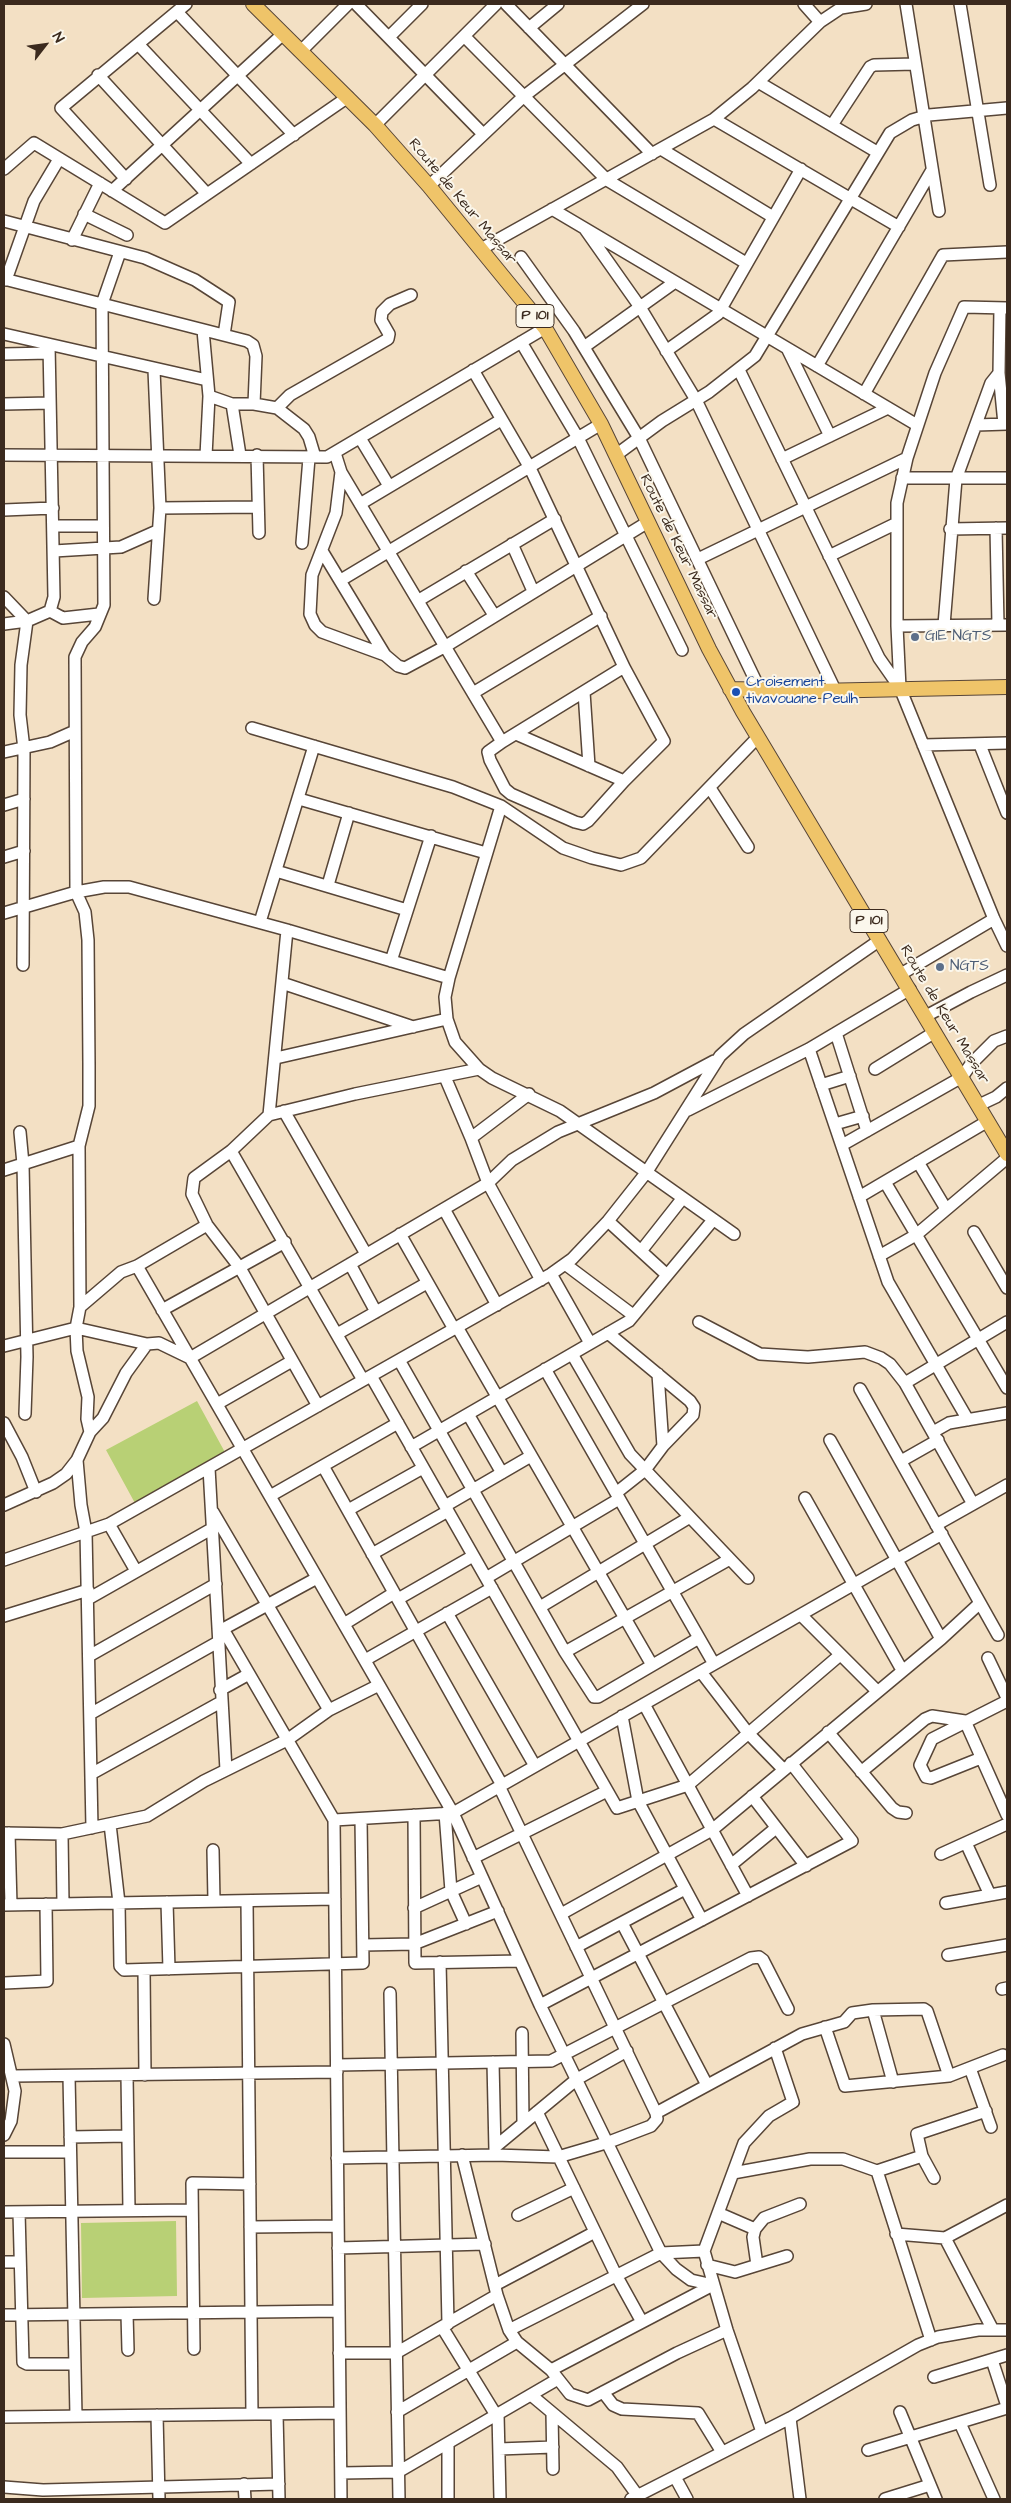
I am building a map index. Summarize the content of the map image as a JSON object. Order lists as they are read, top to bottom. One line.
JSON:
{"streets":{"main road":["Route de Keur Massar","P 101"]},"places":["GIE NGTS","Croisement tivavouane Peulh","NGTS"],"north":"top right"}
